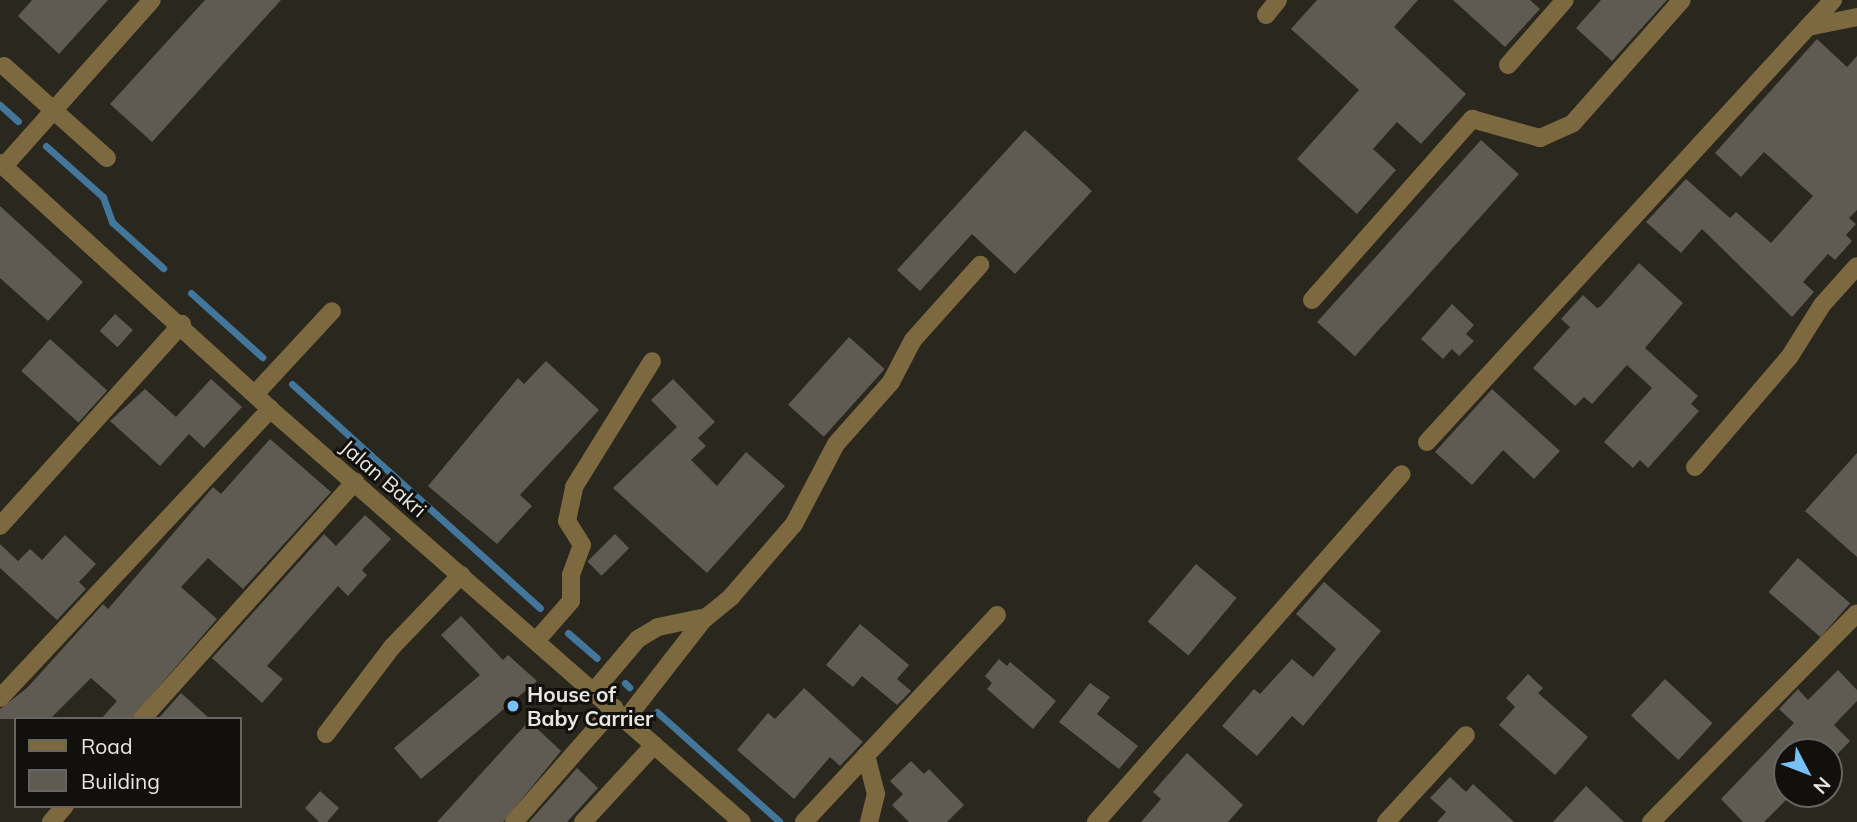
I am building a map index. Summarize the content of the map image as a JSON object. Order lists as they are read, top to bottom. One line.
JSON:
{"streets":{"street":["Jalan Bakri"]},"places":["House of Baby Carrier"],"legend":["Road","Building"],"north":"bottom right"}
